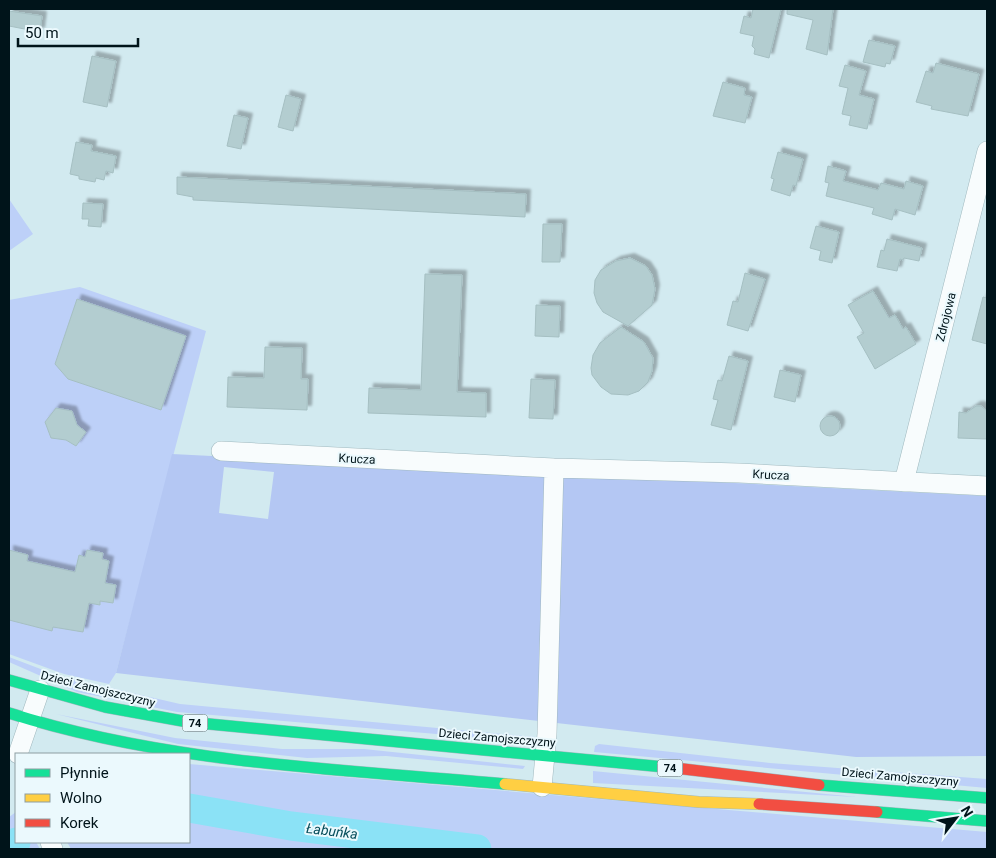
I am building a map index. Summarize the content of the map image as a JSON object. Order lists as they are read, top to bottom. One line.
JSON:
{"streets":{"main road":["Dzieci Zamojszczyzny","74"],"street":["Zdrojowa","Krucza"]},"crossings":[["Zdrojowa","Krucza"]],"water":["Łabuńka"],"legend":["Płynnie","Wolno","Korek"],"scale_bar":"50 m","north":"top right"}
